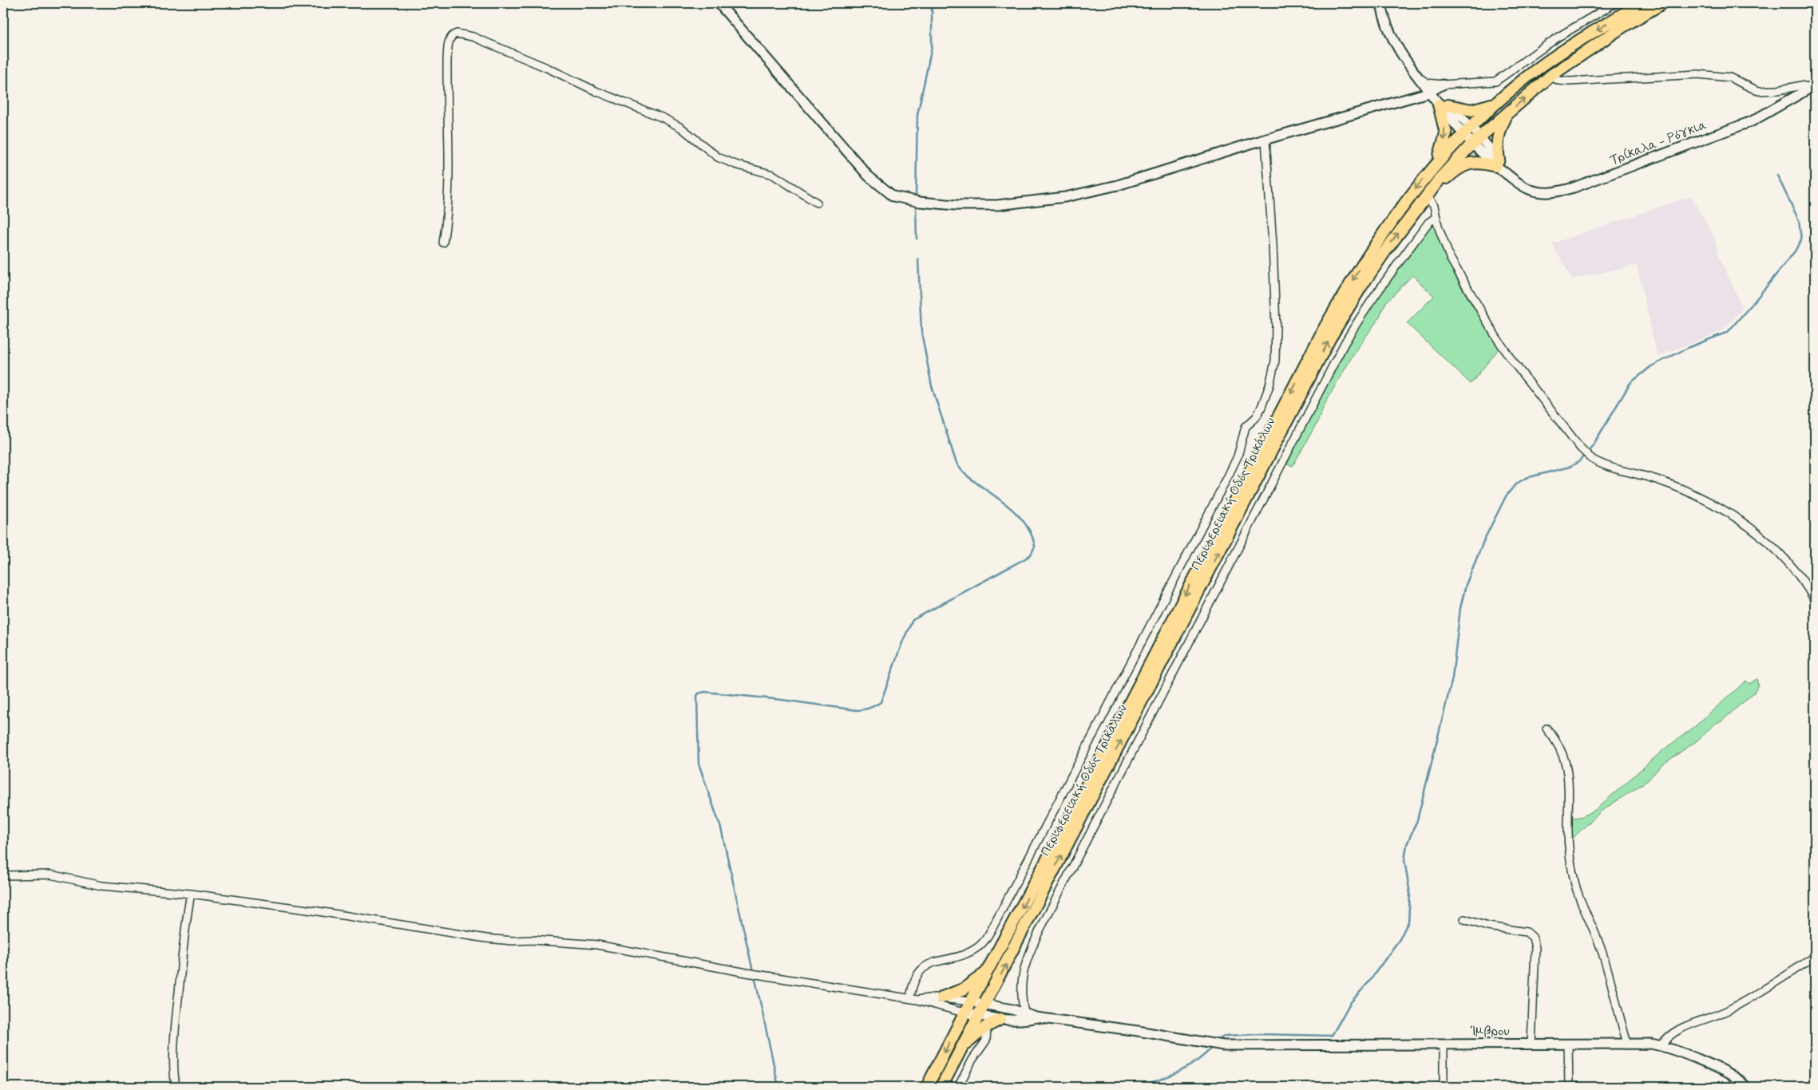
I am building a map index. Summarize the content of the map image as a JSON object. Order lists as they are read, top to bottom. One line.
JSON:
{"streets":{"main road":["Περιφερειακή Οδός Τρικάλων"],"street":["Τρίκαλα - Ρόγκια","Ίμβρου"]},"crossings":[["Τρίκαλα - Ρόγκια","Περιφερειακή Οδός Τρικάλων"]]}
